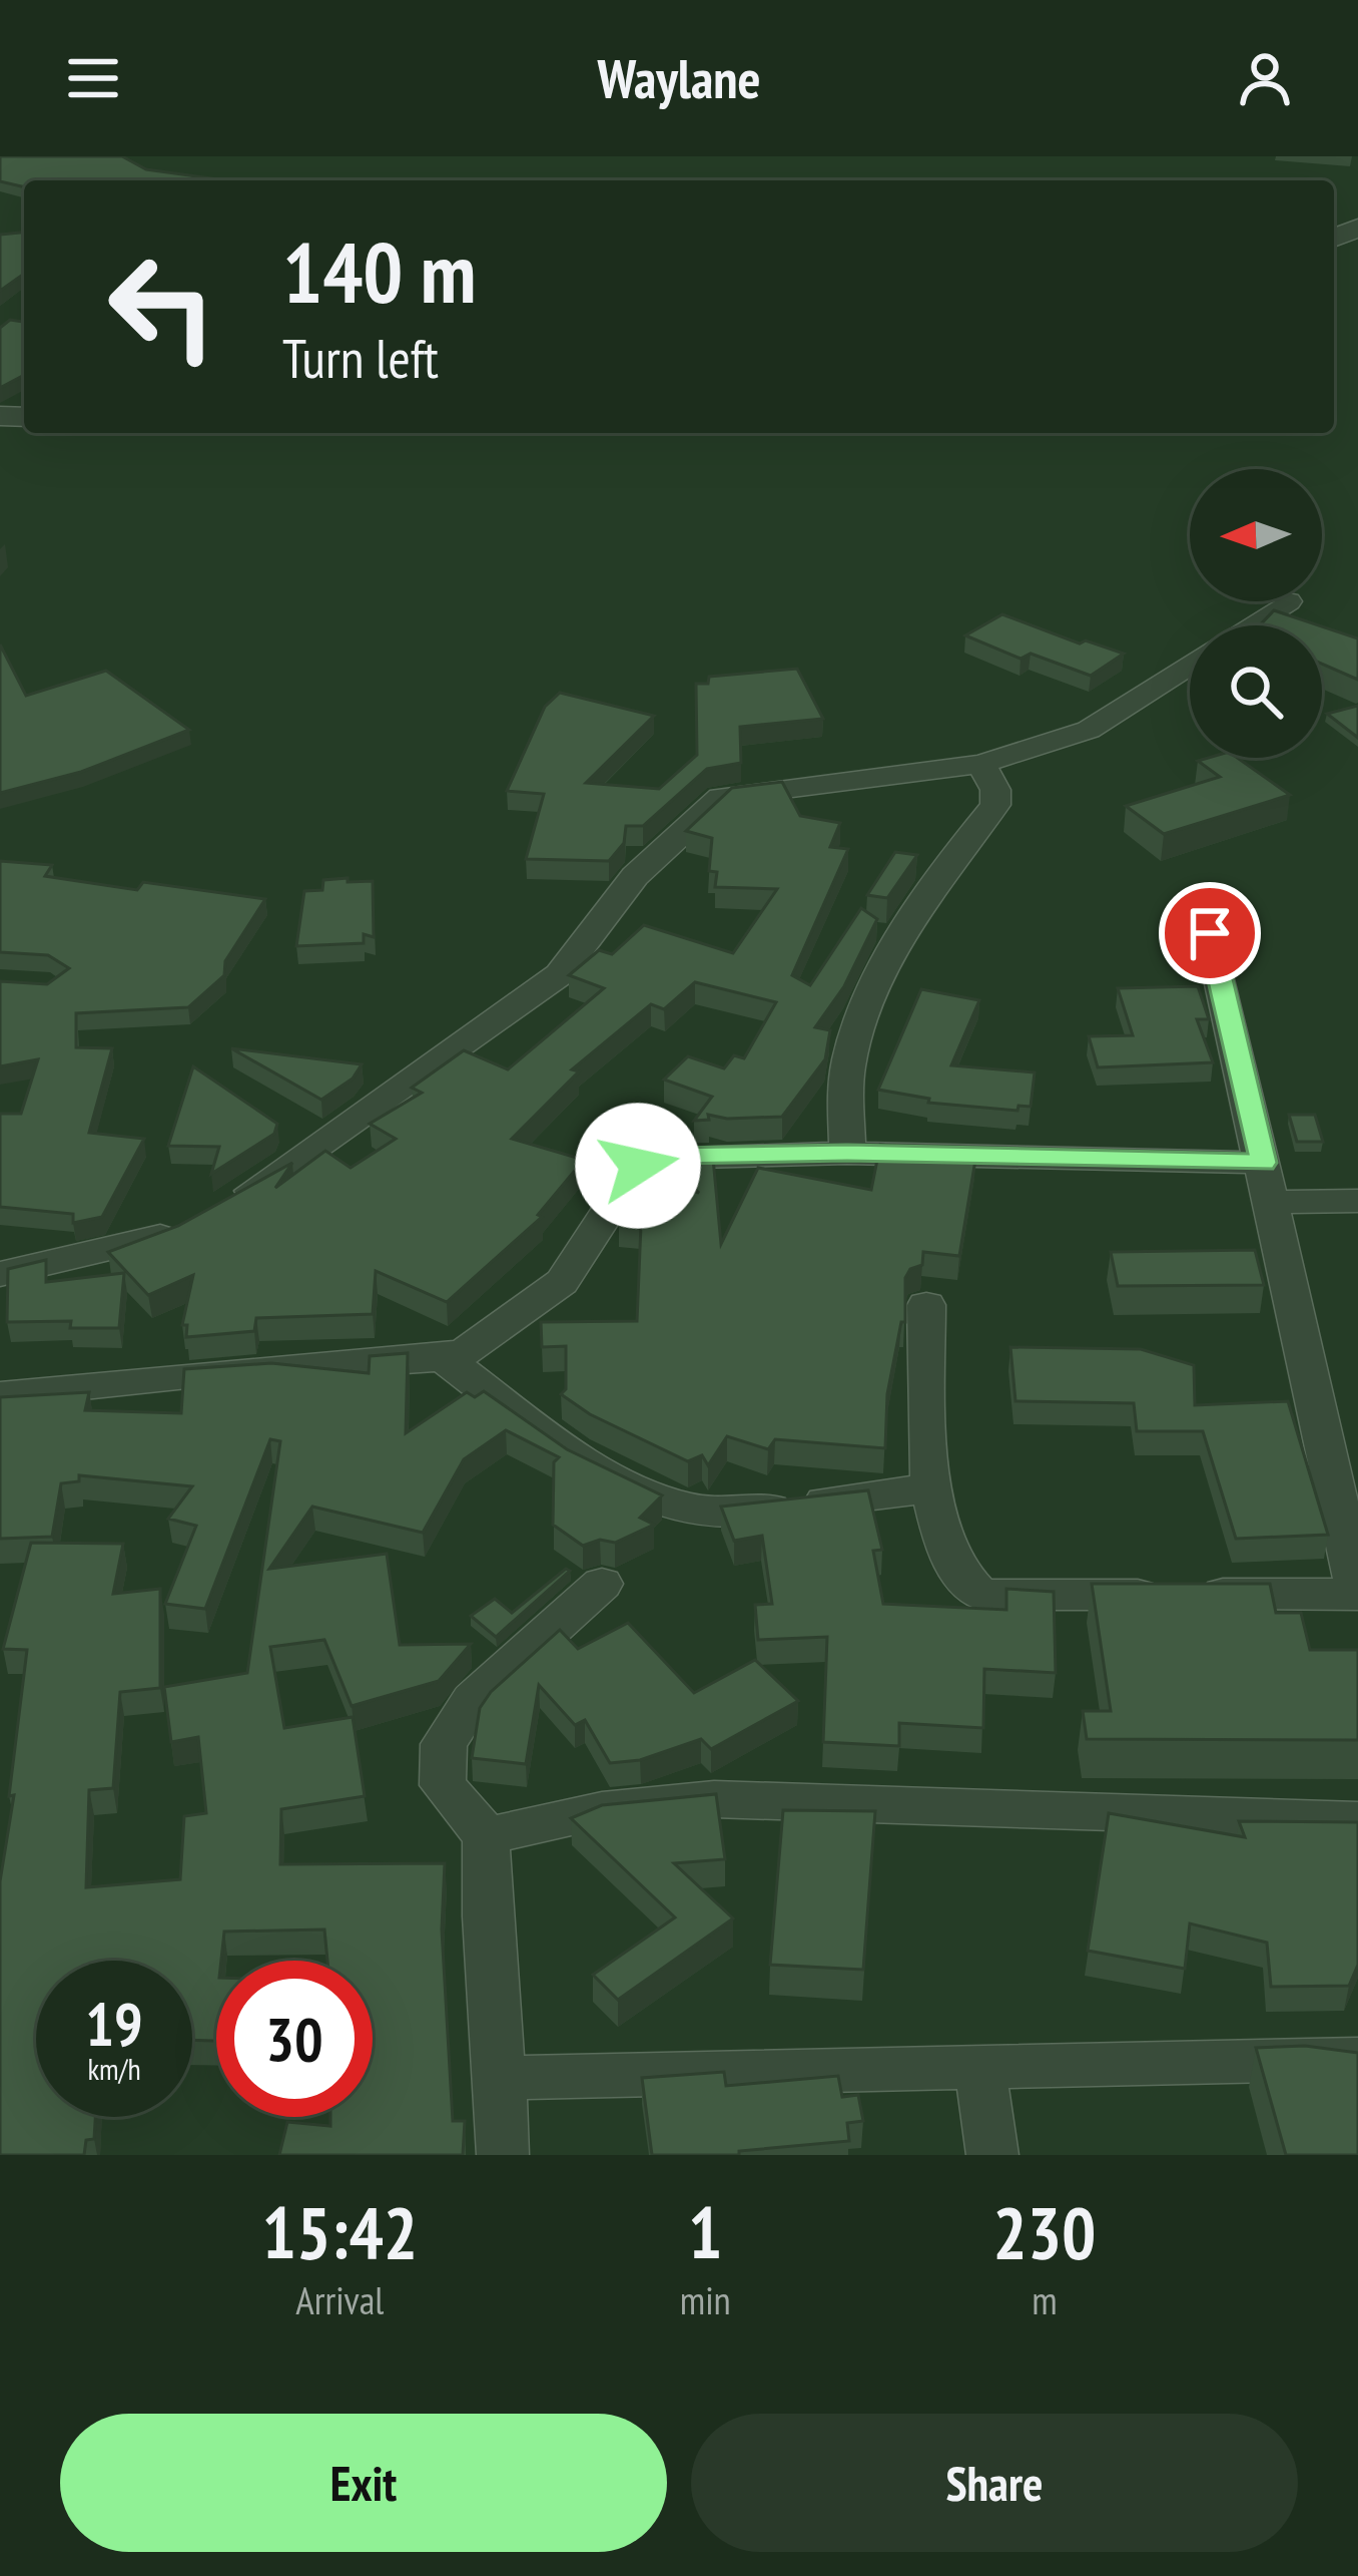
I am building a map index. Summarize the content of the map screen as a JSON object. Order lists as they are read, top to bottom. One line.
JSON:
{"north":"left","page":{"header":"Waylane","turn":["140 m","Turn left"],"speed":"19 km/h","limit":"30","eta":["15:42","Arrival","1","min","230","m"],"buttons":["Exit","Share"]}}
